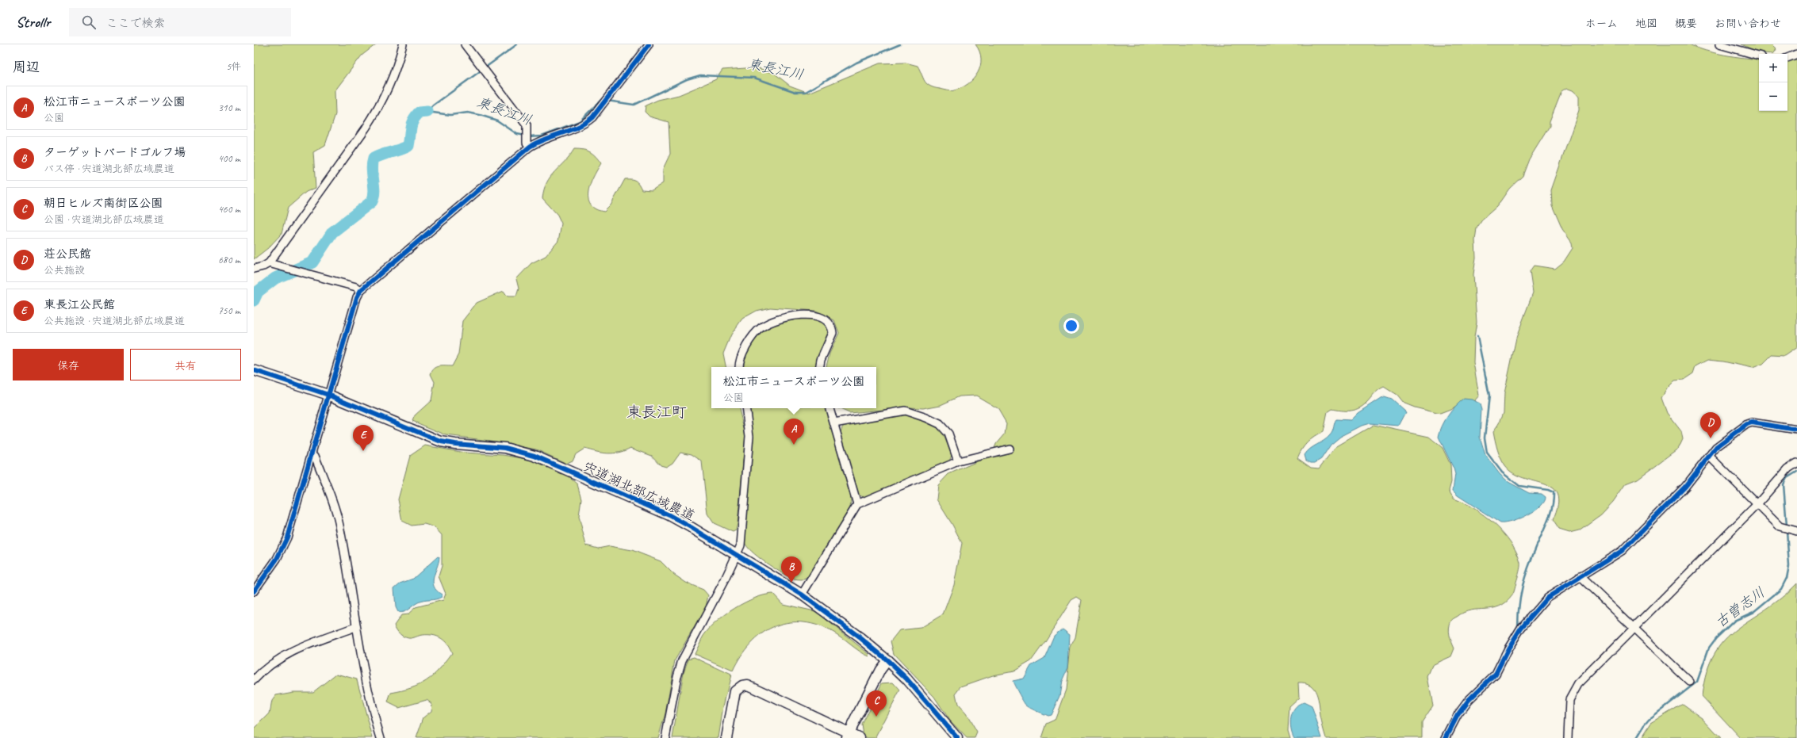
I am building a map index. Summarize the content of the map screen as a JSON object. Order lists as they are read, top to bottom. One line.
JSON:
{"streets":{"street":["宍道湖北部広域農道"]},"districts":["東長江町"],"water":["東長江川","古曽志川"],"page":{"header":"Strollr","search":"ここで検索","nav":["ホーム","地図","概要","お問い合わせ"],"heading":["周辺","5件"],"map_buttons":["+","−"],"list":[{"mark":"A","name":"松江市ニュースポーツ公園","note":"公園","value":"310 m"},{"mark":"B","name":"ターゲットバードゴルフ場","note":"バス停 · 宍道湖北部広域農道","value":"400 m"},{"mark":"C","name":"朝日ヒルズ南街区公園","note":"公園 · 宍道湖北部広域農道","value":"460 m"},{"mark":"D","name":"荘公民館","note":"公共施設","value":"680 m"},{"mark":"E","name":"東長江公民館","note":"公共施設 · 宍道湖北部広域農道","value":"750 m"}],"buttons":["保存","共有"],"popup":["松江市ニュースポーツ公園","公園"],"pins":["D","A","E","B","C"]}}
